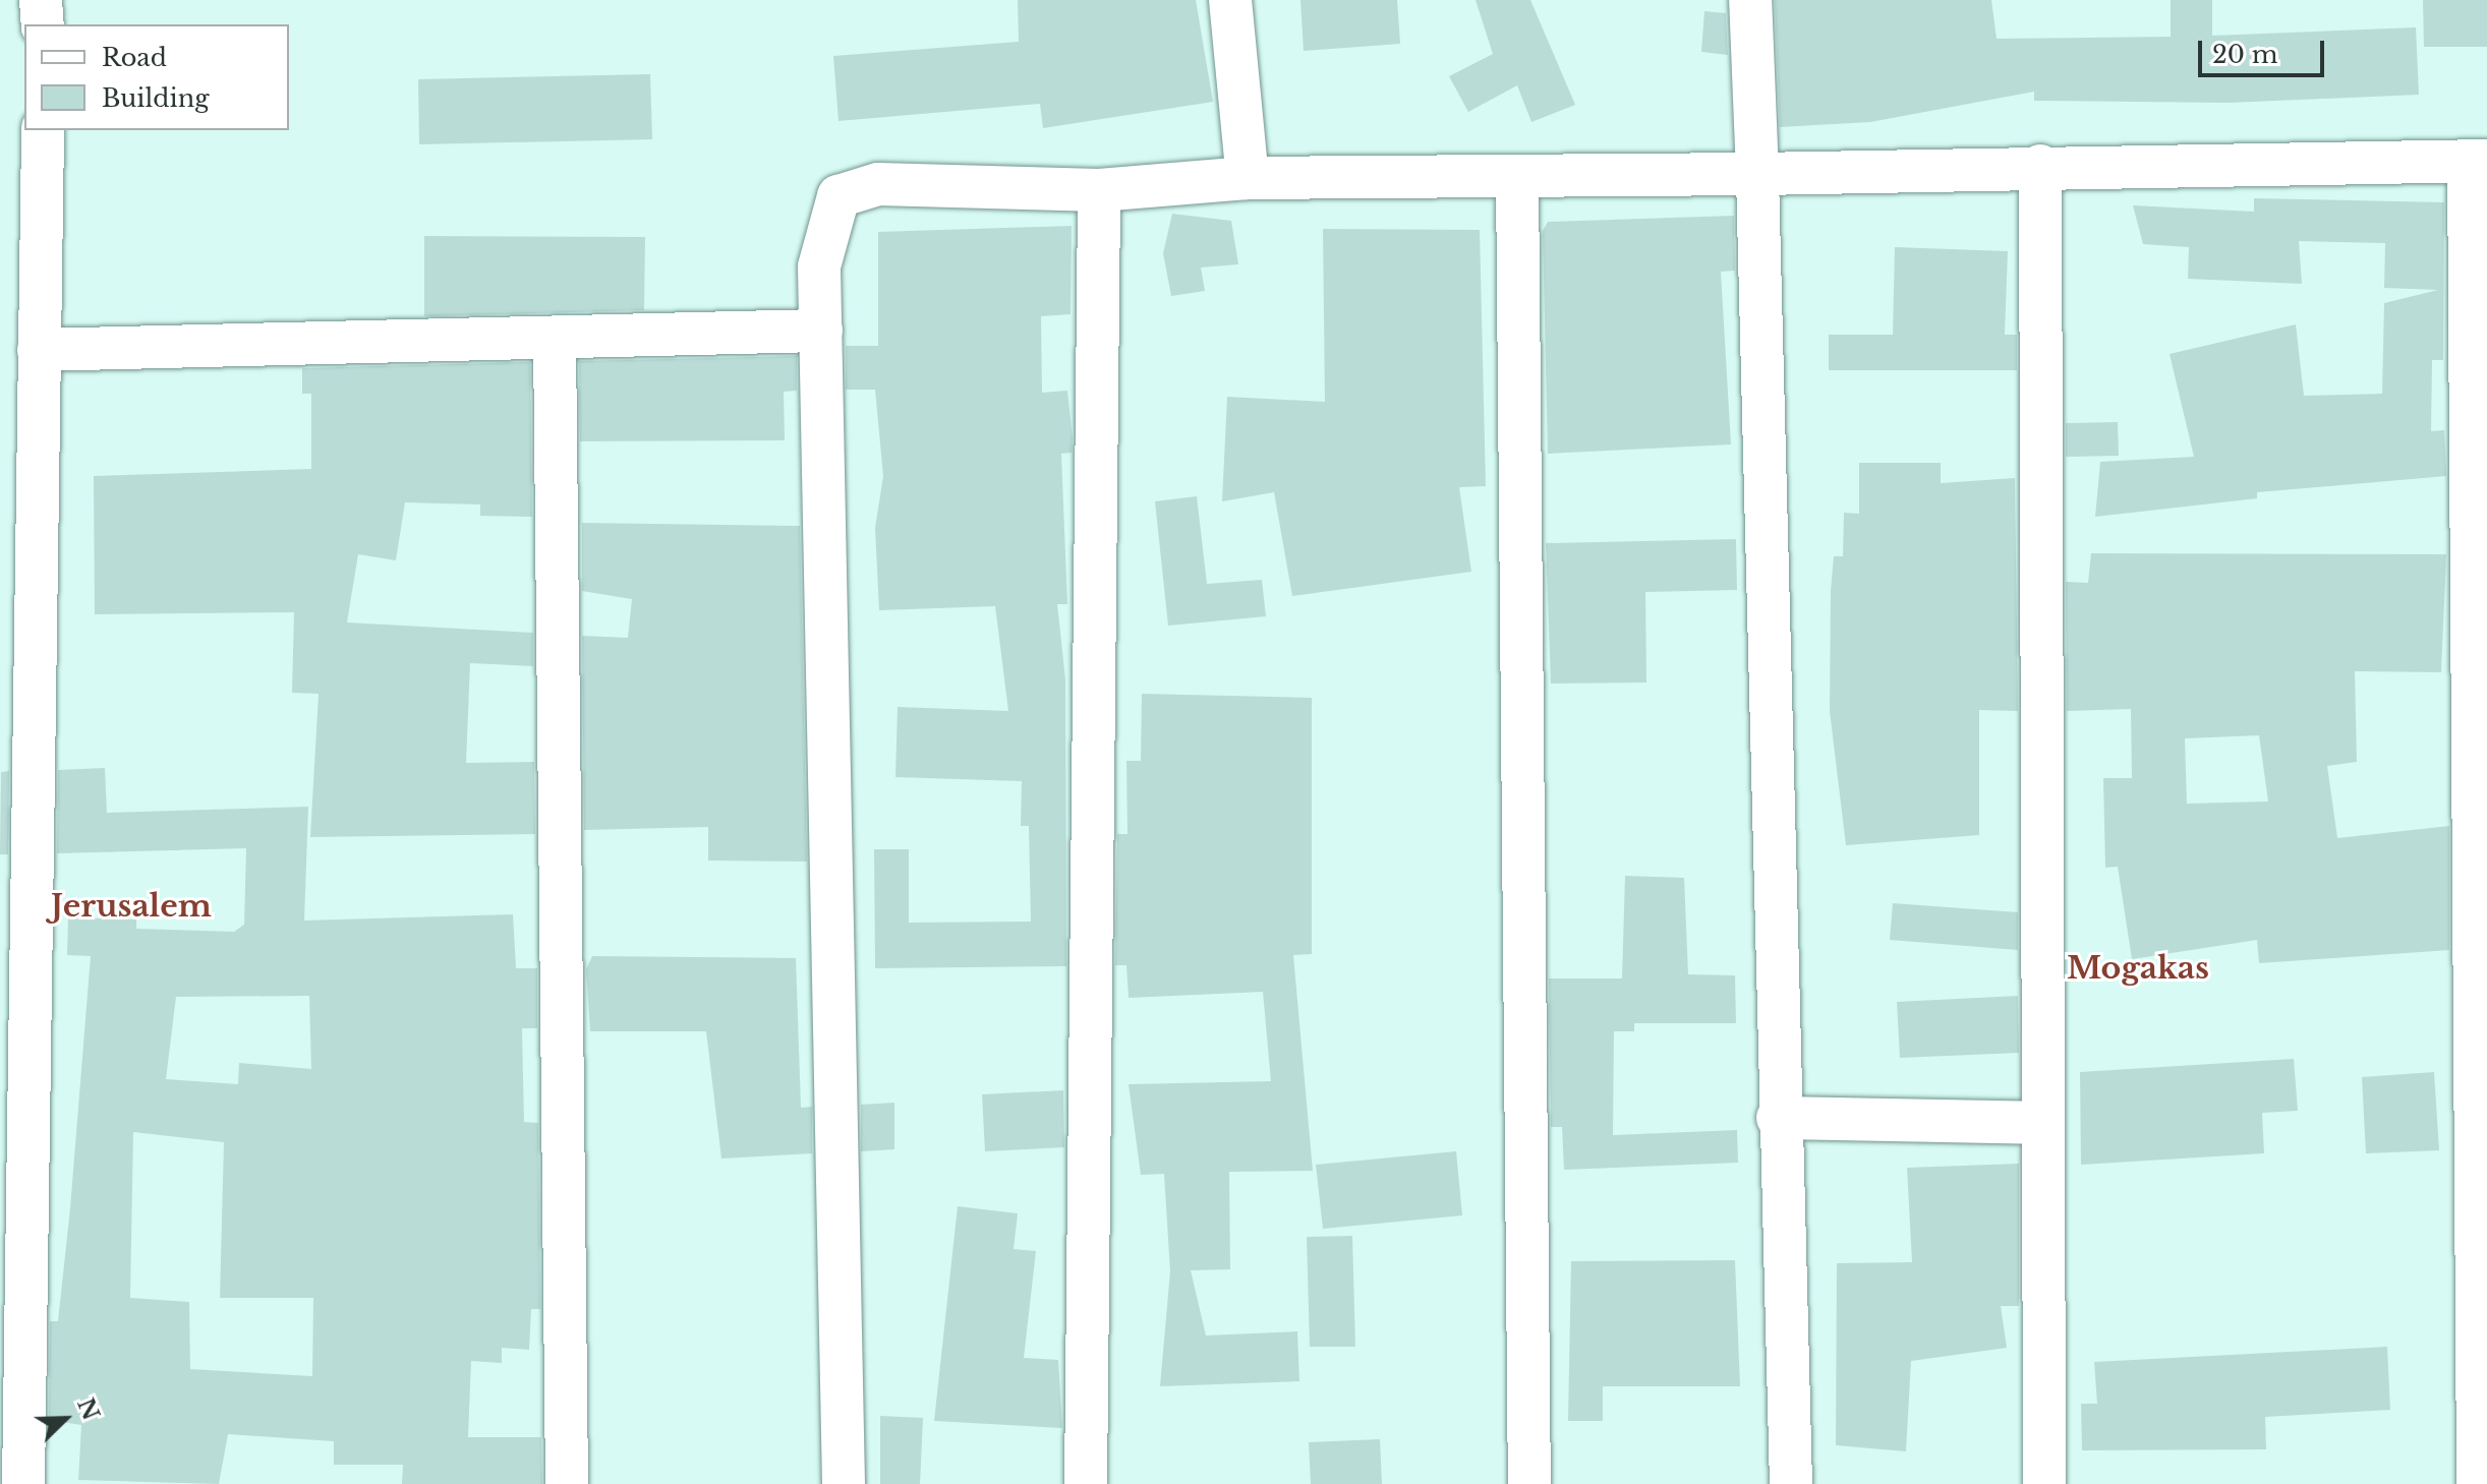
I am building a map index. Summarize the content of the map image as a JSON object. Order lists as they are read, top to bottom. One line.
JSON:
{"districts":["Jerusalem","Mogakas"],"legend":["Road","Building"],"scale_bar":"20 m","north":"top right"}
